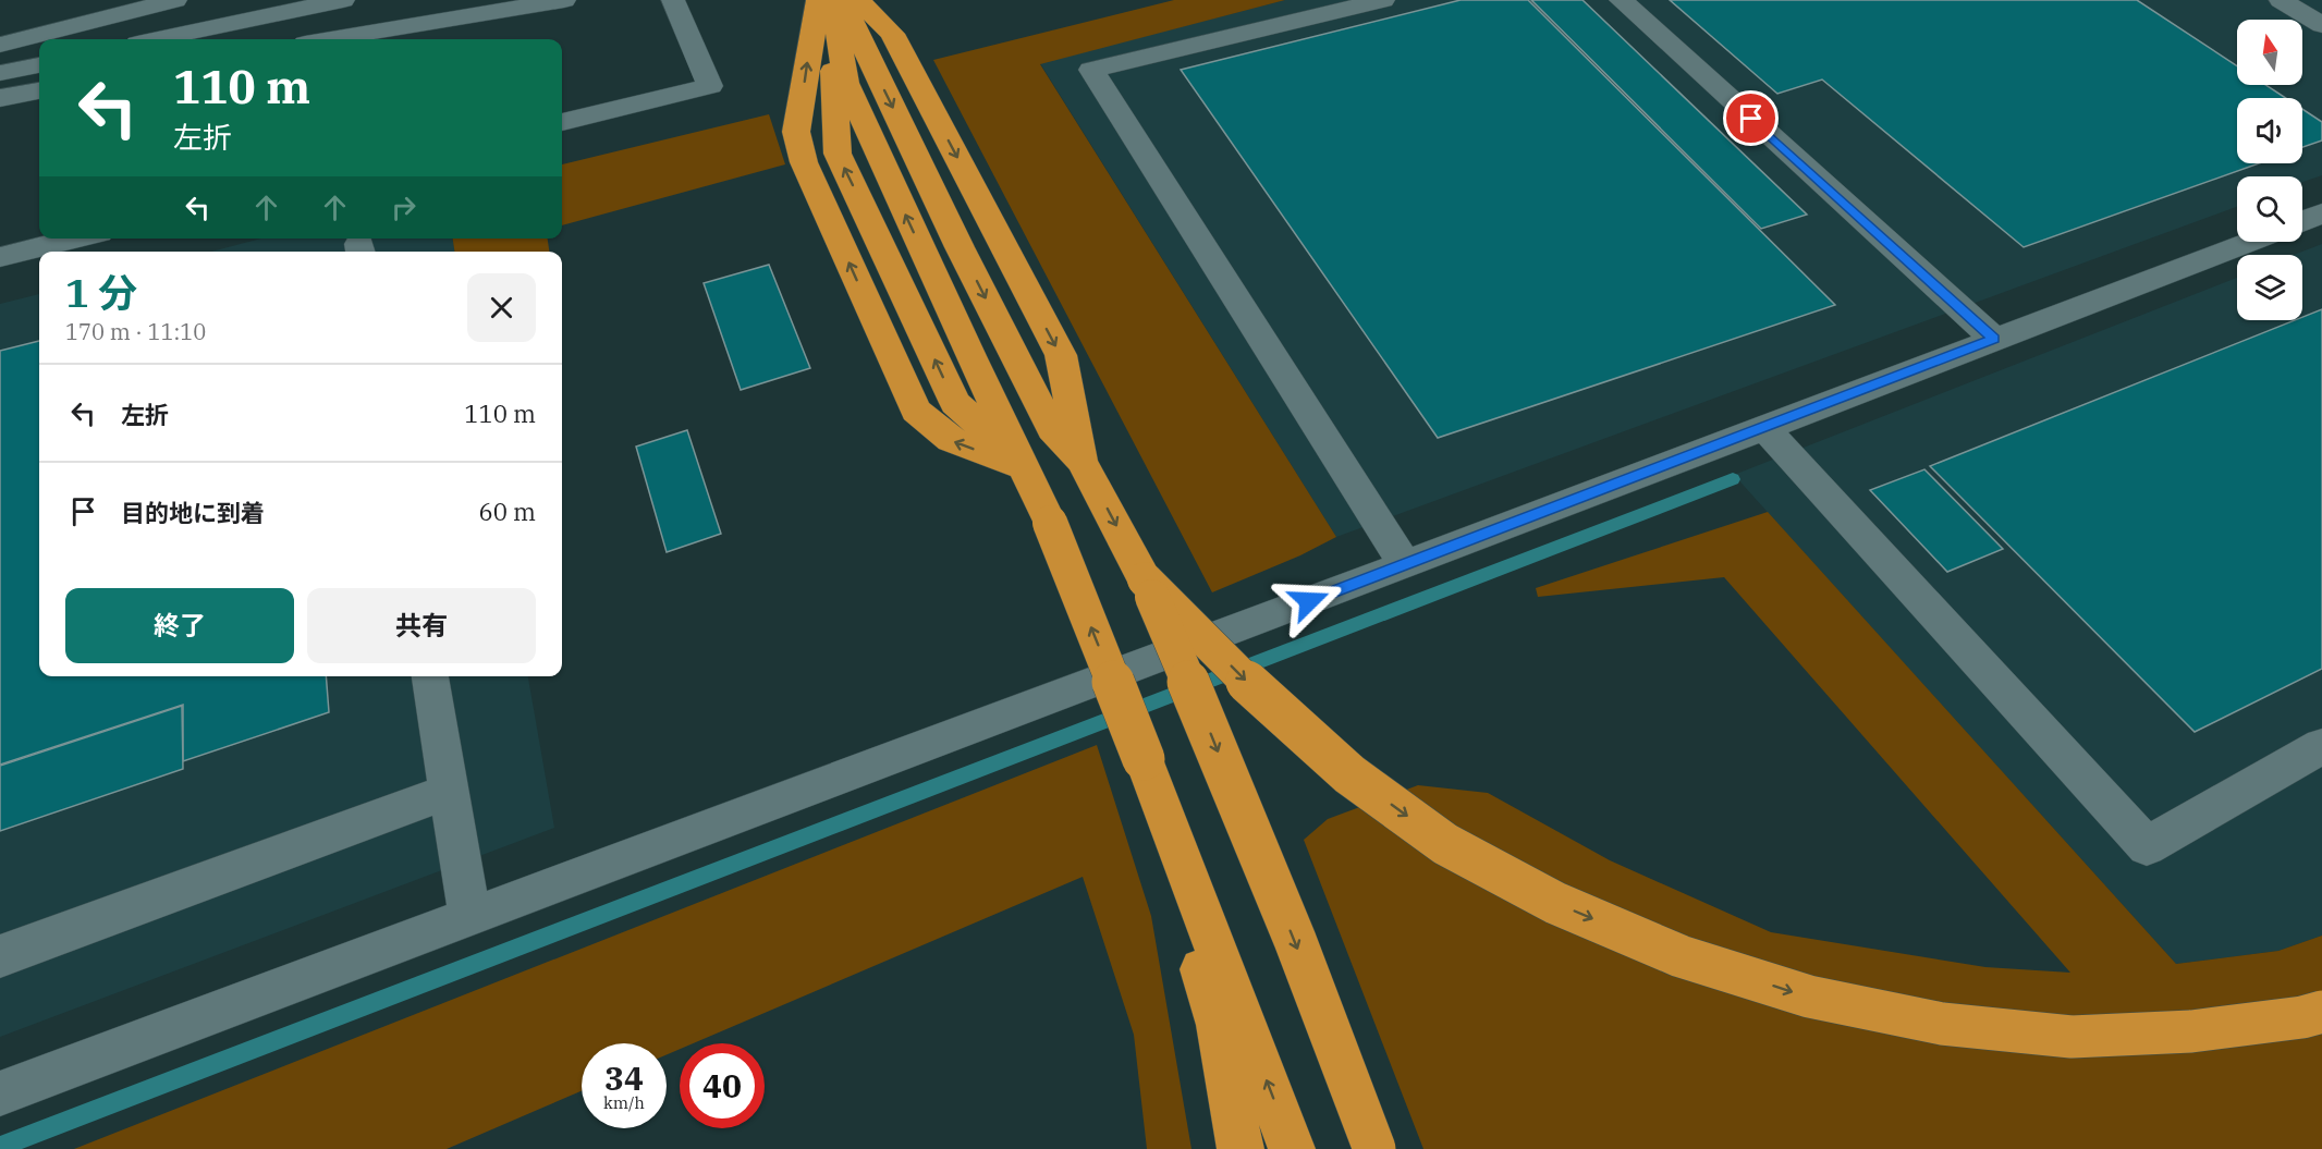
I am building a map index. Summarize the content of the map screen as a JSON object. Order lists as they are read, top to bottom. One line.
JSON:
{"north":"top","page":{"turn":["110 m","左折"],"heading":["1 分","170 m · 11:10"],"list":[{"name":"左折","value":"110 m"},{"name":"目的地に到着","value":"60 m"}],"buttons":["終了","共有"],"speed":"34 km/h","limit":"40"}}
